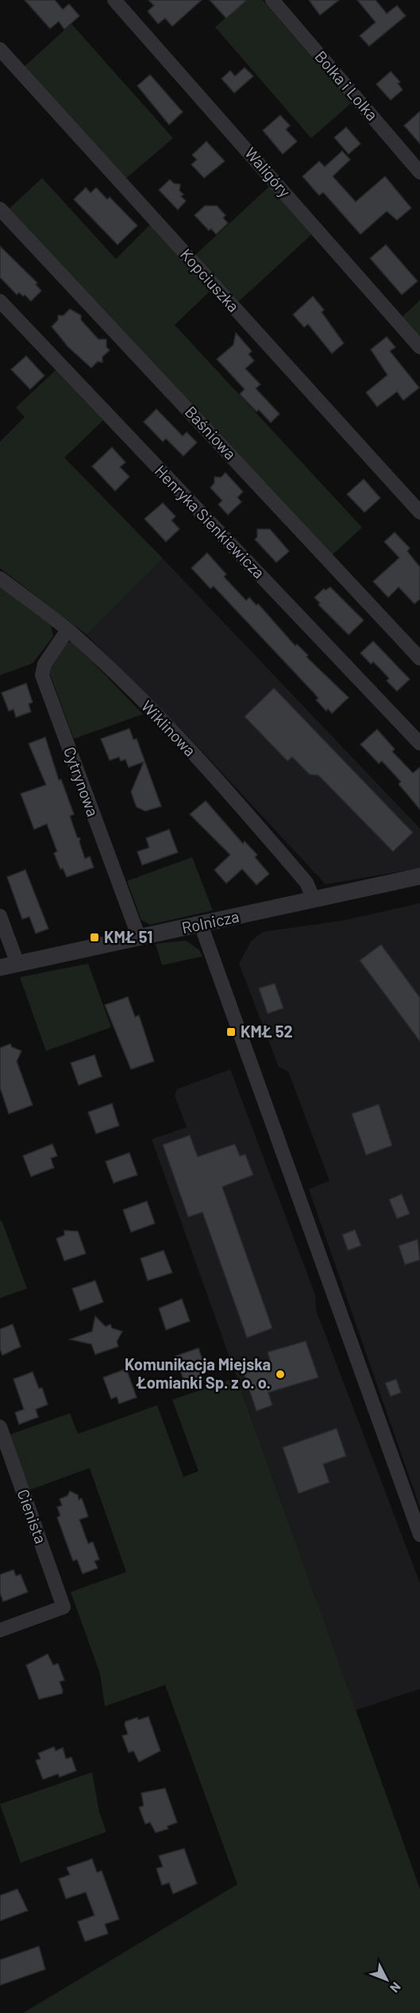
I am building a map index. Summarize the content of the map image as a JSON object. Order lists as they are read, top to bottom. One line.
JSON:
{"streets":{"street":["Bolka i Lolka","Waligóry","Kopciuszka","Baśniowa","Henryka Sienkiewicza","Wiklinowa","Cytrynowa","Rolnicza","Cienista"]},"crossings":[["Wiklinowa","Cytrynowa"],["Wiklinowa","Rolnicza"],["Cytrynowa","Rolnicza"]],"places":{"transit":["KMŁ 51","KMŁ 52"],"other":["Komunikacja Miejska Łomianki Sp. z o. o."]},"north":"bottom right"}
